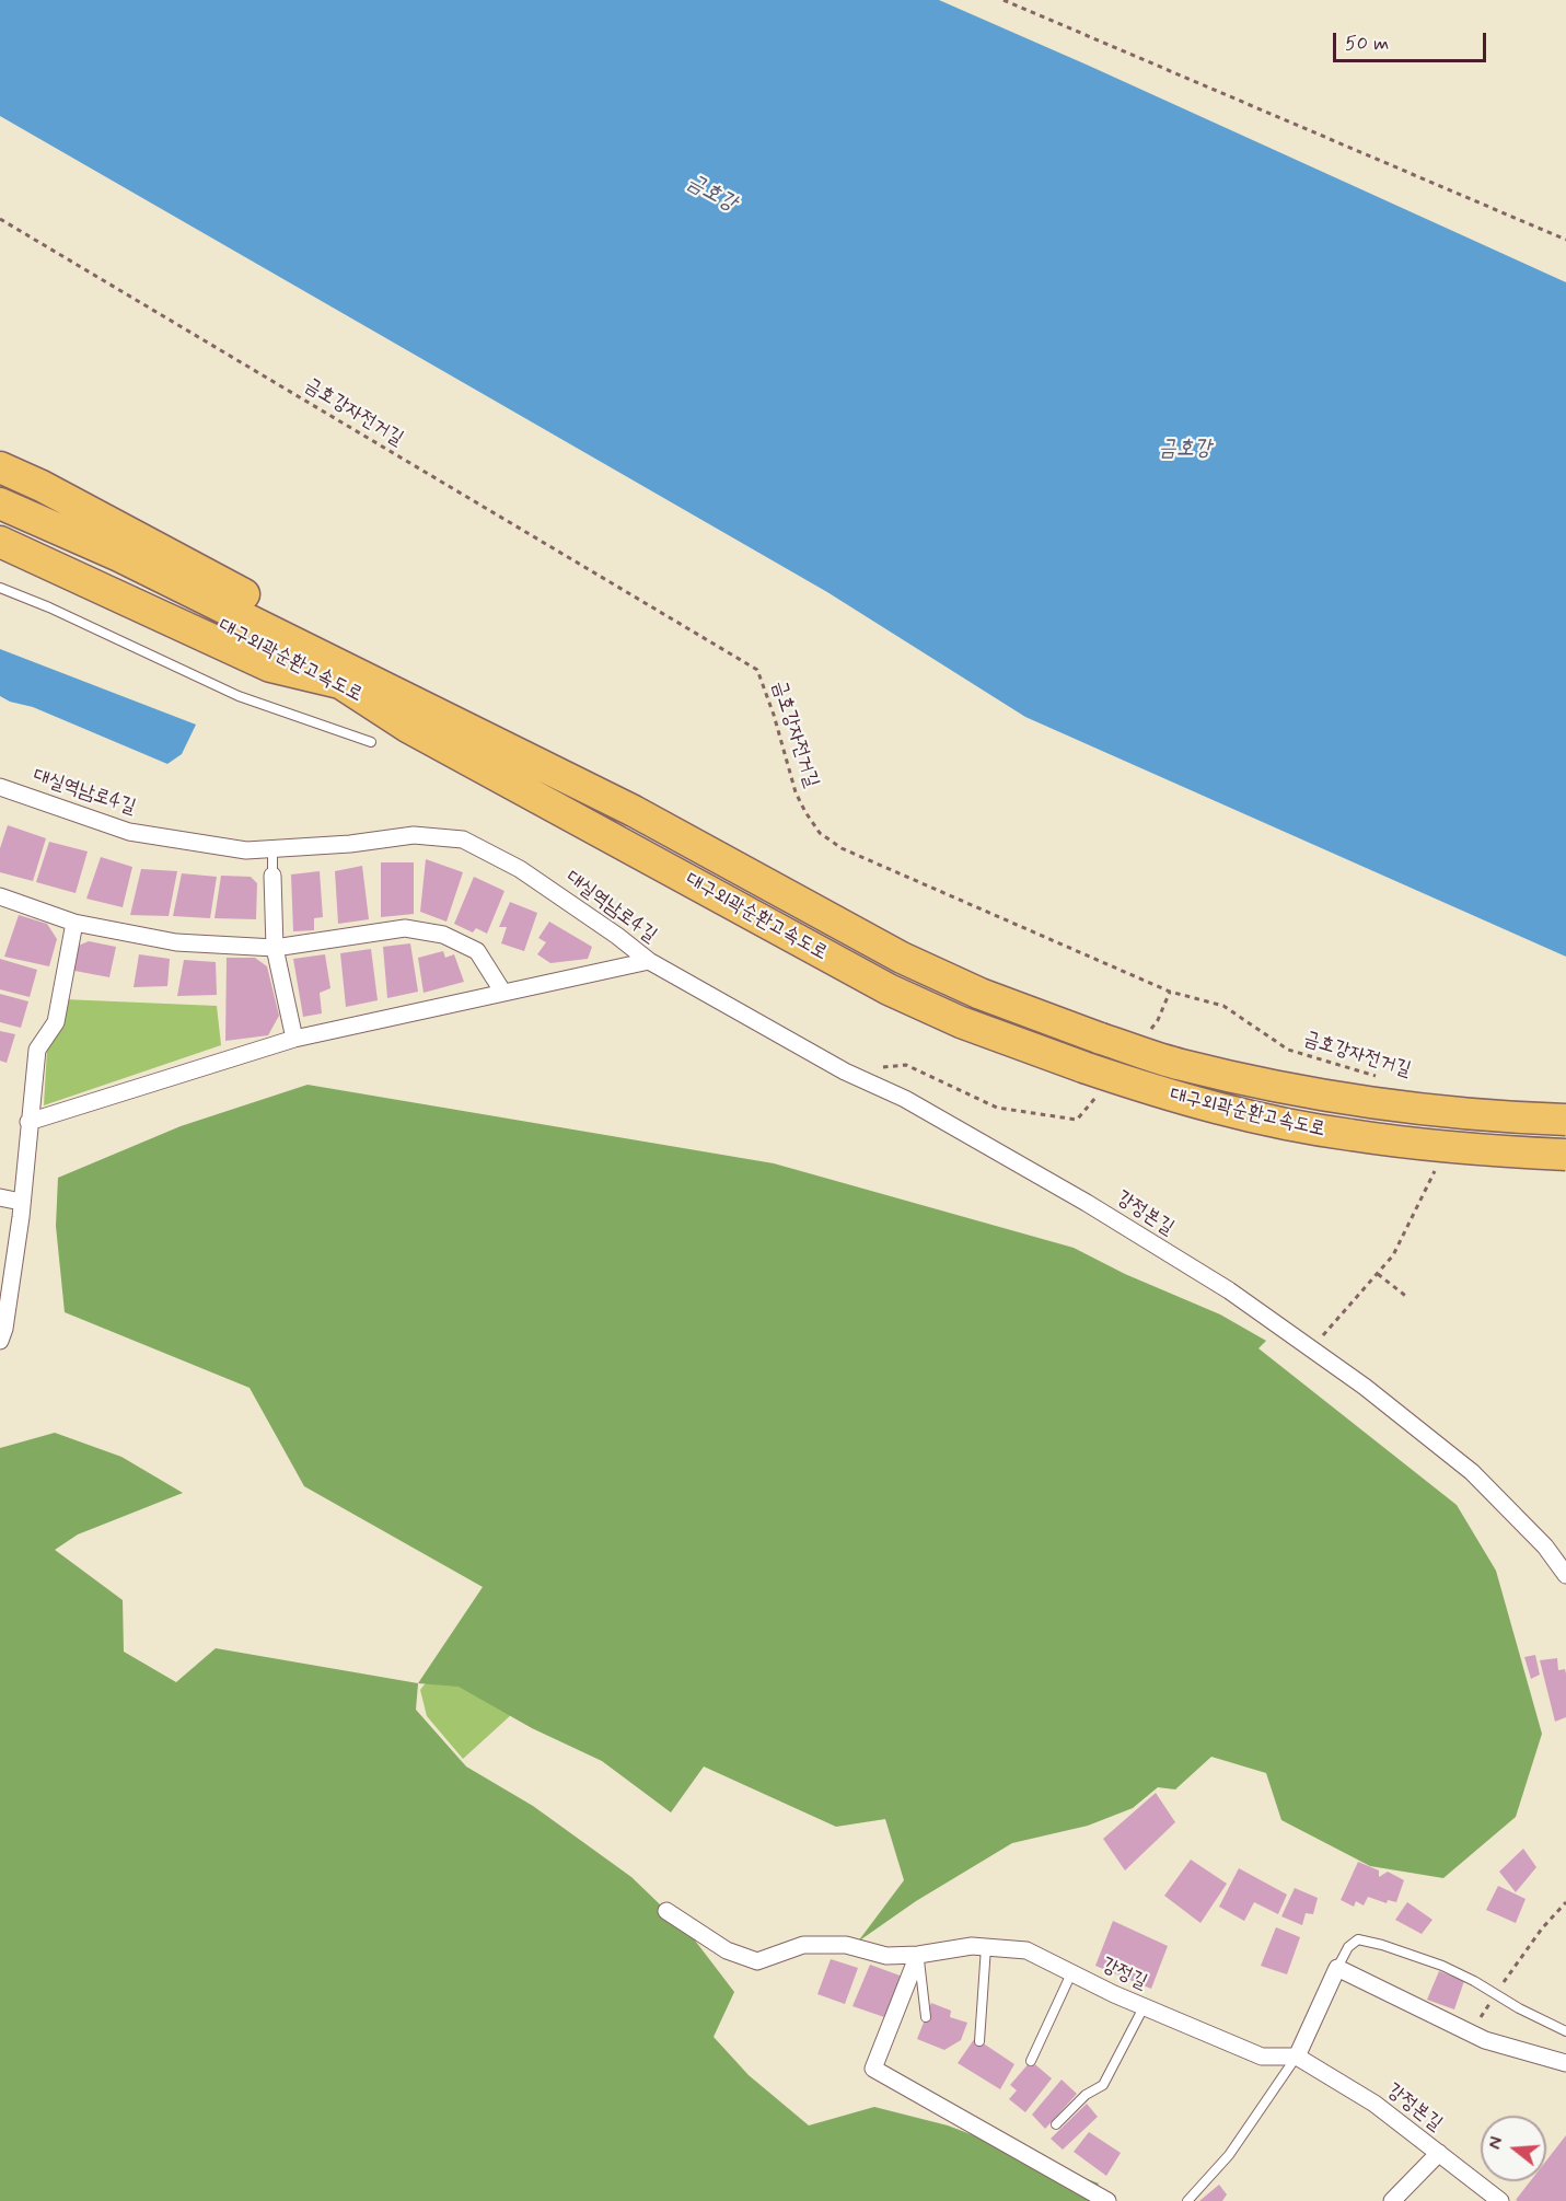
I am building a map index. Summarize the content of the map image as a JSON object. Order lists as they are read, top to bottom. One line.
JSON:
{"streets":{"highway":["대구외곽순환고속도로"],"street":["대실역남로4길","강정본길","강정길"],"path":["금호강자전거길"]},"crossings":[["대실역남로4길","강정본길"],["강정본길","강정길"]],"water":["금호강"],"scale_bar":"50 m","north":"left"}
